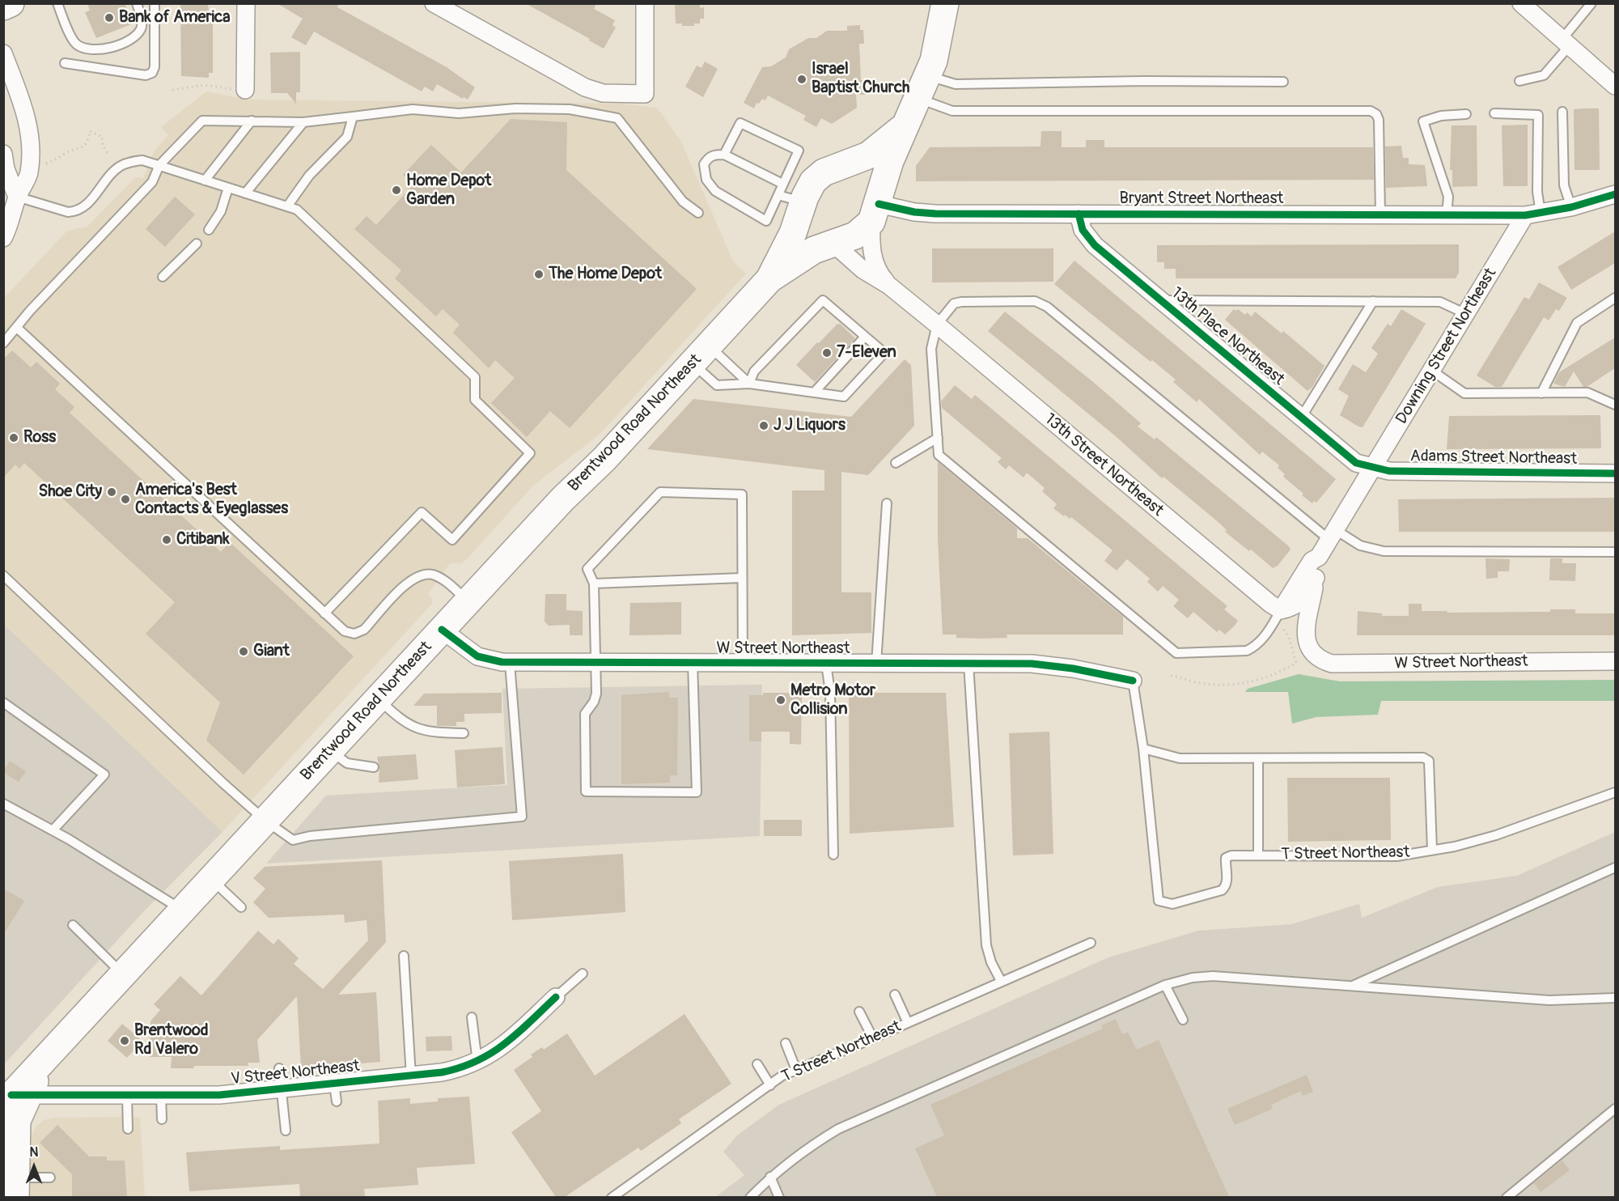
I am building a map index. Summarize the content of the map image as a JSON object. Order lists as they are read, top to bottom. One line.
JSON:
{"streets":{"main road":["Brentwood Road Northeast"],"street":["Bryant Street Northeast","13th Place Northeast","Downing Street Northeast","Adams Street Northeast","13th Street Northeast","W Street Northeast","V Street Northeast"],"lane":["T Street Northeast"]},"crossings":[["Bryant Street Northeast","13th Place Northeast"],["Bryant Street Northeast","Downing Street Northeast"],["Bryant Street Northeast","Brentwood Road Northeast"],["Bryant Street Northeast","13th Street Northeast"],["13th Place Northeast","Downing Street Northeast"],["13th Place Northeast","Adams Street Northeast"],["Downing Street Northeast","Adams Street Northeast"],["Downing Street Northeast","13th Street Northeast"],["Downing Street Northeast","W Street Northeast"],["Brentwood Road Northeast","13th Street Northeast"],["Brentwood Road Northeast","W Street Northeast"],["Brentwood Road Northeast","V Street Northeast"]],"places":["Bank of America","Israel Baptist Church","Home Depot Garden","The Home Depot","7-Eleven","J J Liquors","Ross","Shoe City","America's Best Contacts & Eyeglasses","Citibank","Giant","Metro Motor Collision","Brentwood Rd Valero"],"north":"top"}
